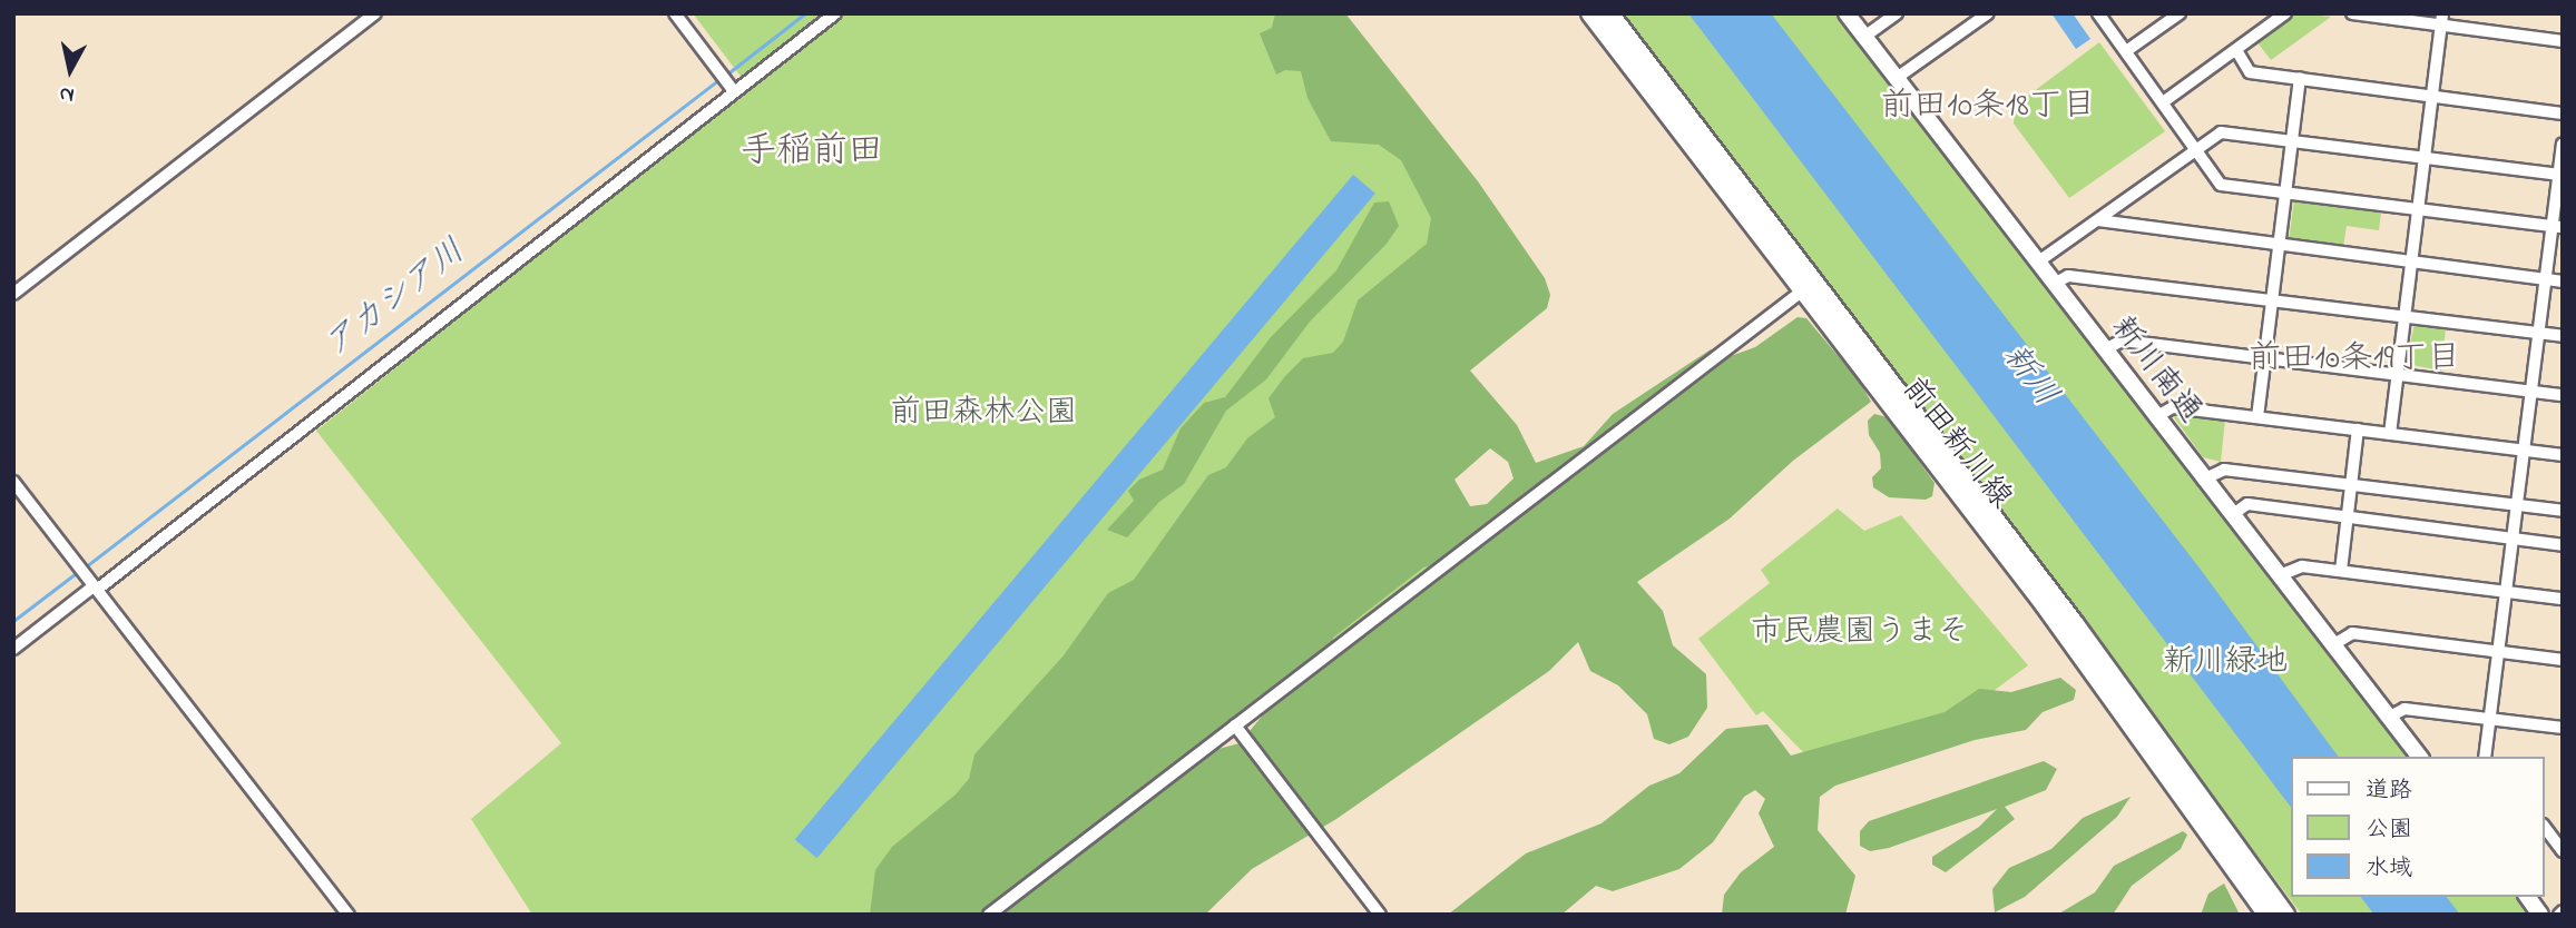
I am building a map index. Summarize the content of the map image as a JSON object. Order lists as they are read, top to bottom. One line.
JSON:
{"streets":{"main road":["前田新川線"],"street":["新川南通"]},"districts":["前田10条18丁目","手稲前田","前田10条19丁目"],"water":["アカシア川","新川"],"parks":["前田森林公園","市民農園うまそ","新川緑地"],"legend":["道路","公園","水域"],"north":"bottom"}
